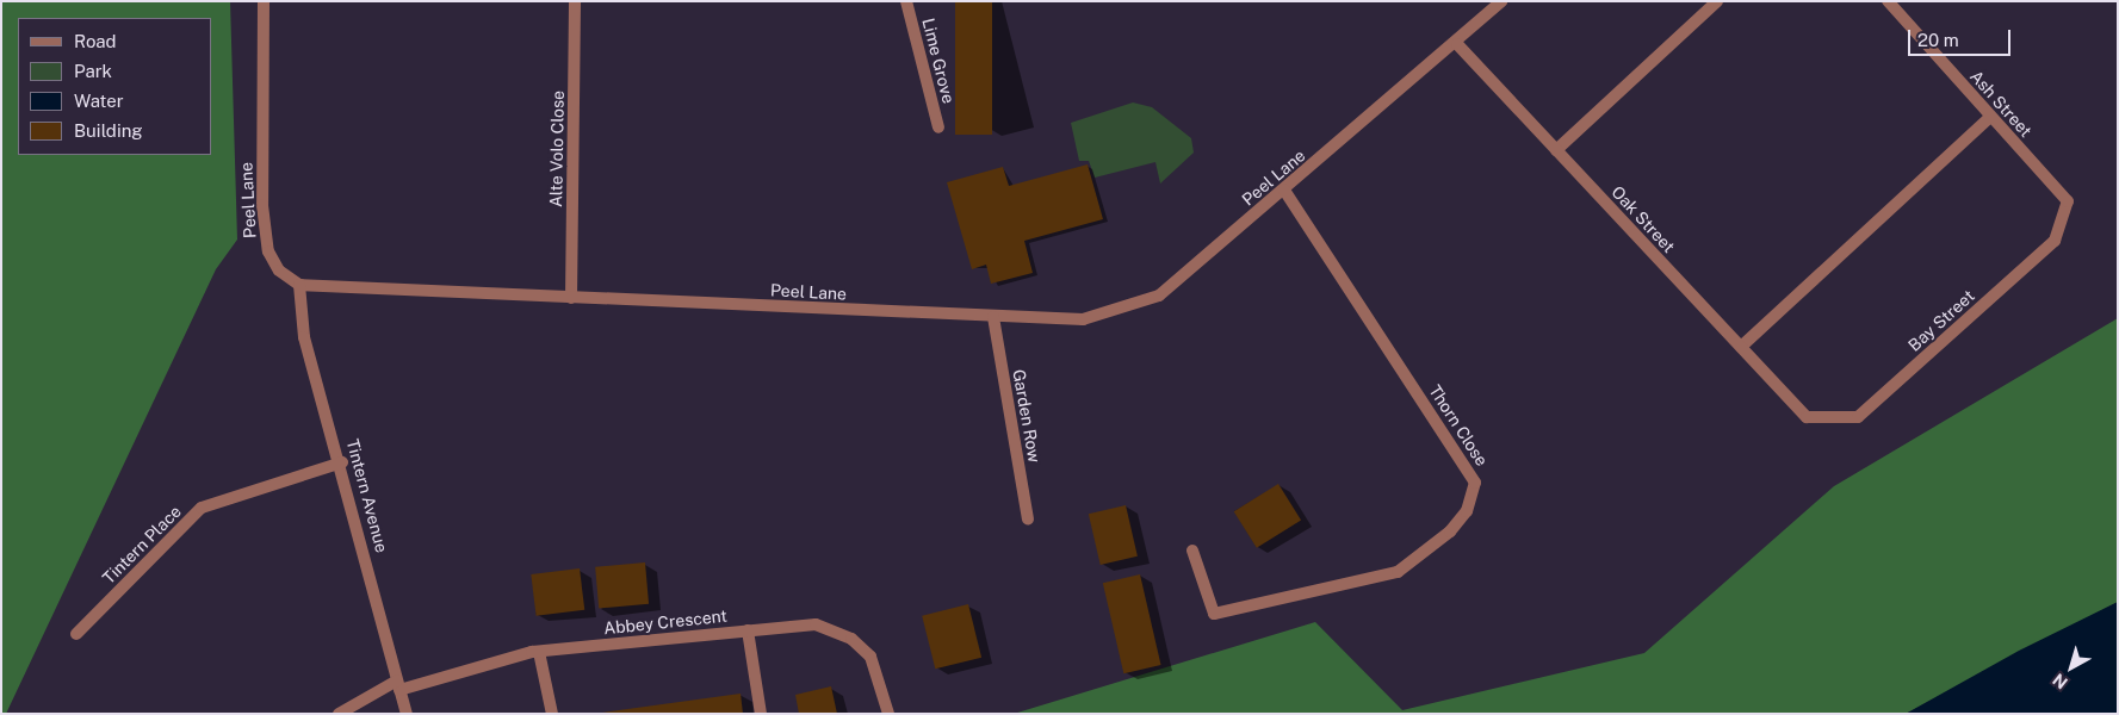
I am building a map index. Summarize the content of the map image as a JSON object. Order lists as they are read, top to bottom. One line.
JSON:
{"streets":{"street":["Lime Grove","Ash Street","Alte Volo Close","Peel Lane","Oak Street","Bay Street","Garden Row","Thorn Close","Tintern Avenue","Tintern Place","Abbey Crescent"]},"crossings":[["Ash Street","Bay Street"],["Alte Volo Close","Peel Lane"],["Peel Lane","Oak Street"],["Peel Lane","Garden Row"],["Peel Lane","Thorn Close"],["Peel Lane","Tintern Avenue"],["Oak Street","Bay Street"],["Tintern Avenue","Tintern Place"],["Tintern Avenue","Abbey Crescent"]],"legend":["Road","Park","Water","Building"],"scale_bar":"20 m","north":"bottom left"}
